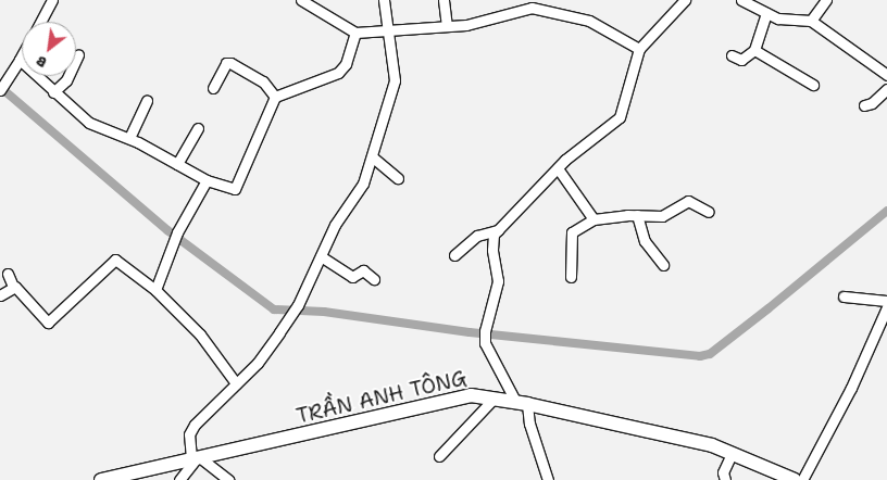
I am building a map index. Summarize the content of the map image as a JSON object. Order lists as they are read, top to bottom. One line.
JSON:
{"streets":{"street":["TRẦN ANH TÔNG"]},"north":"bottom left"}
